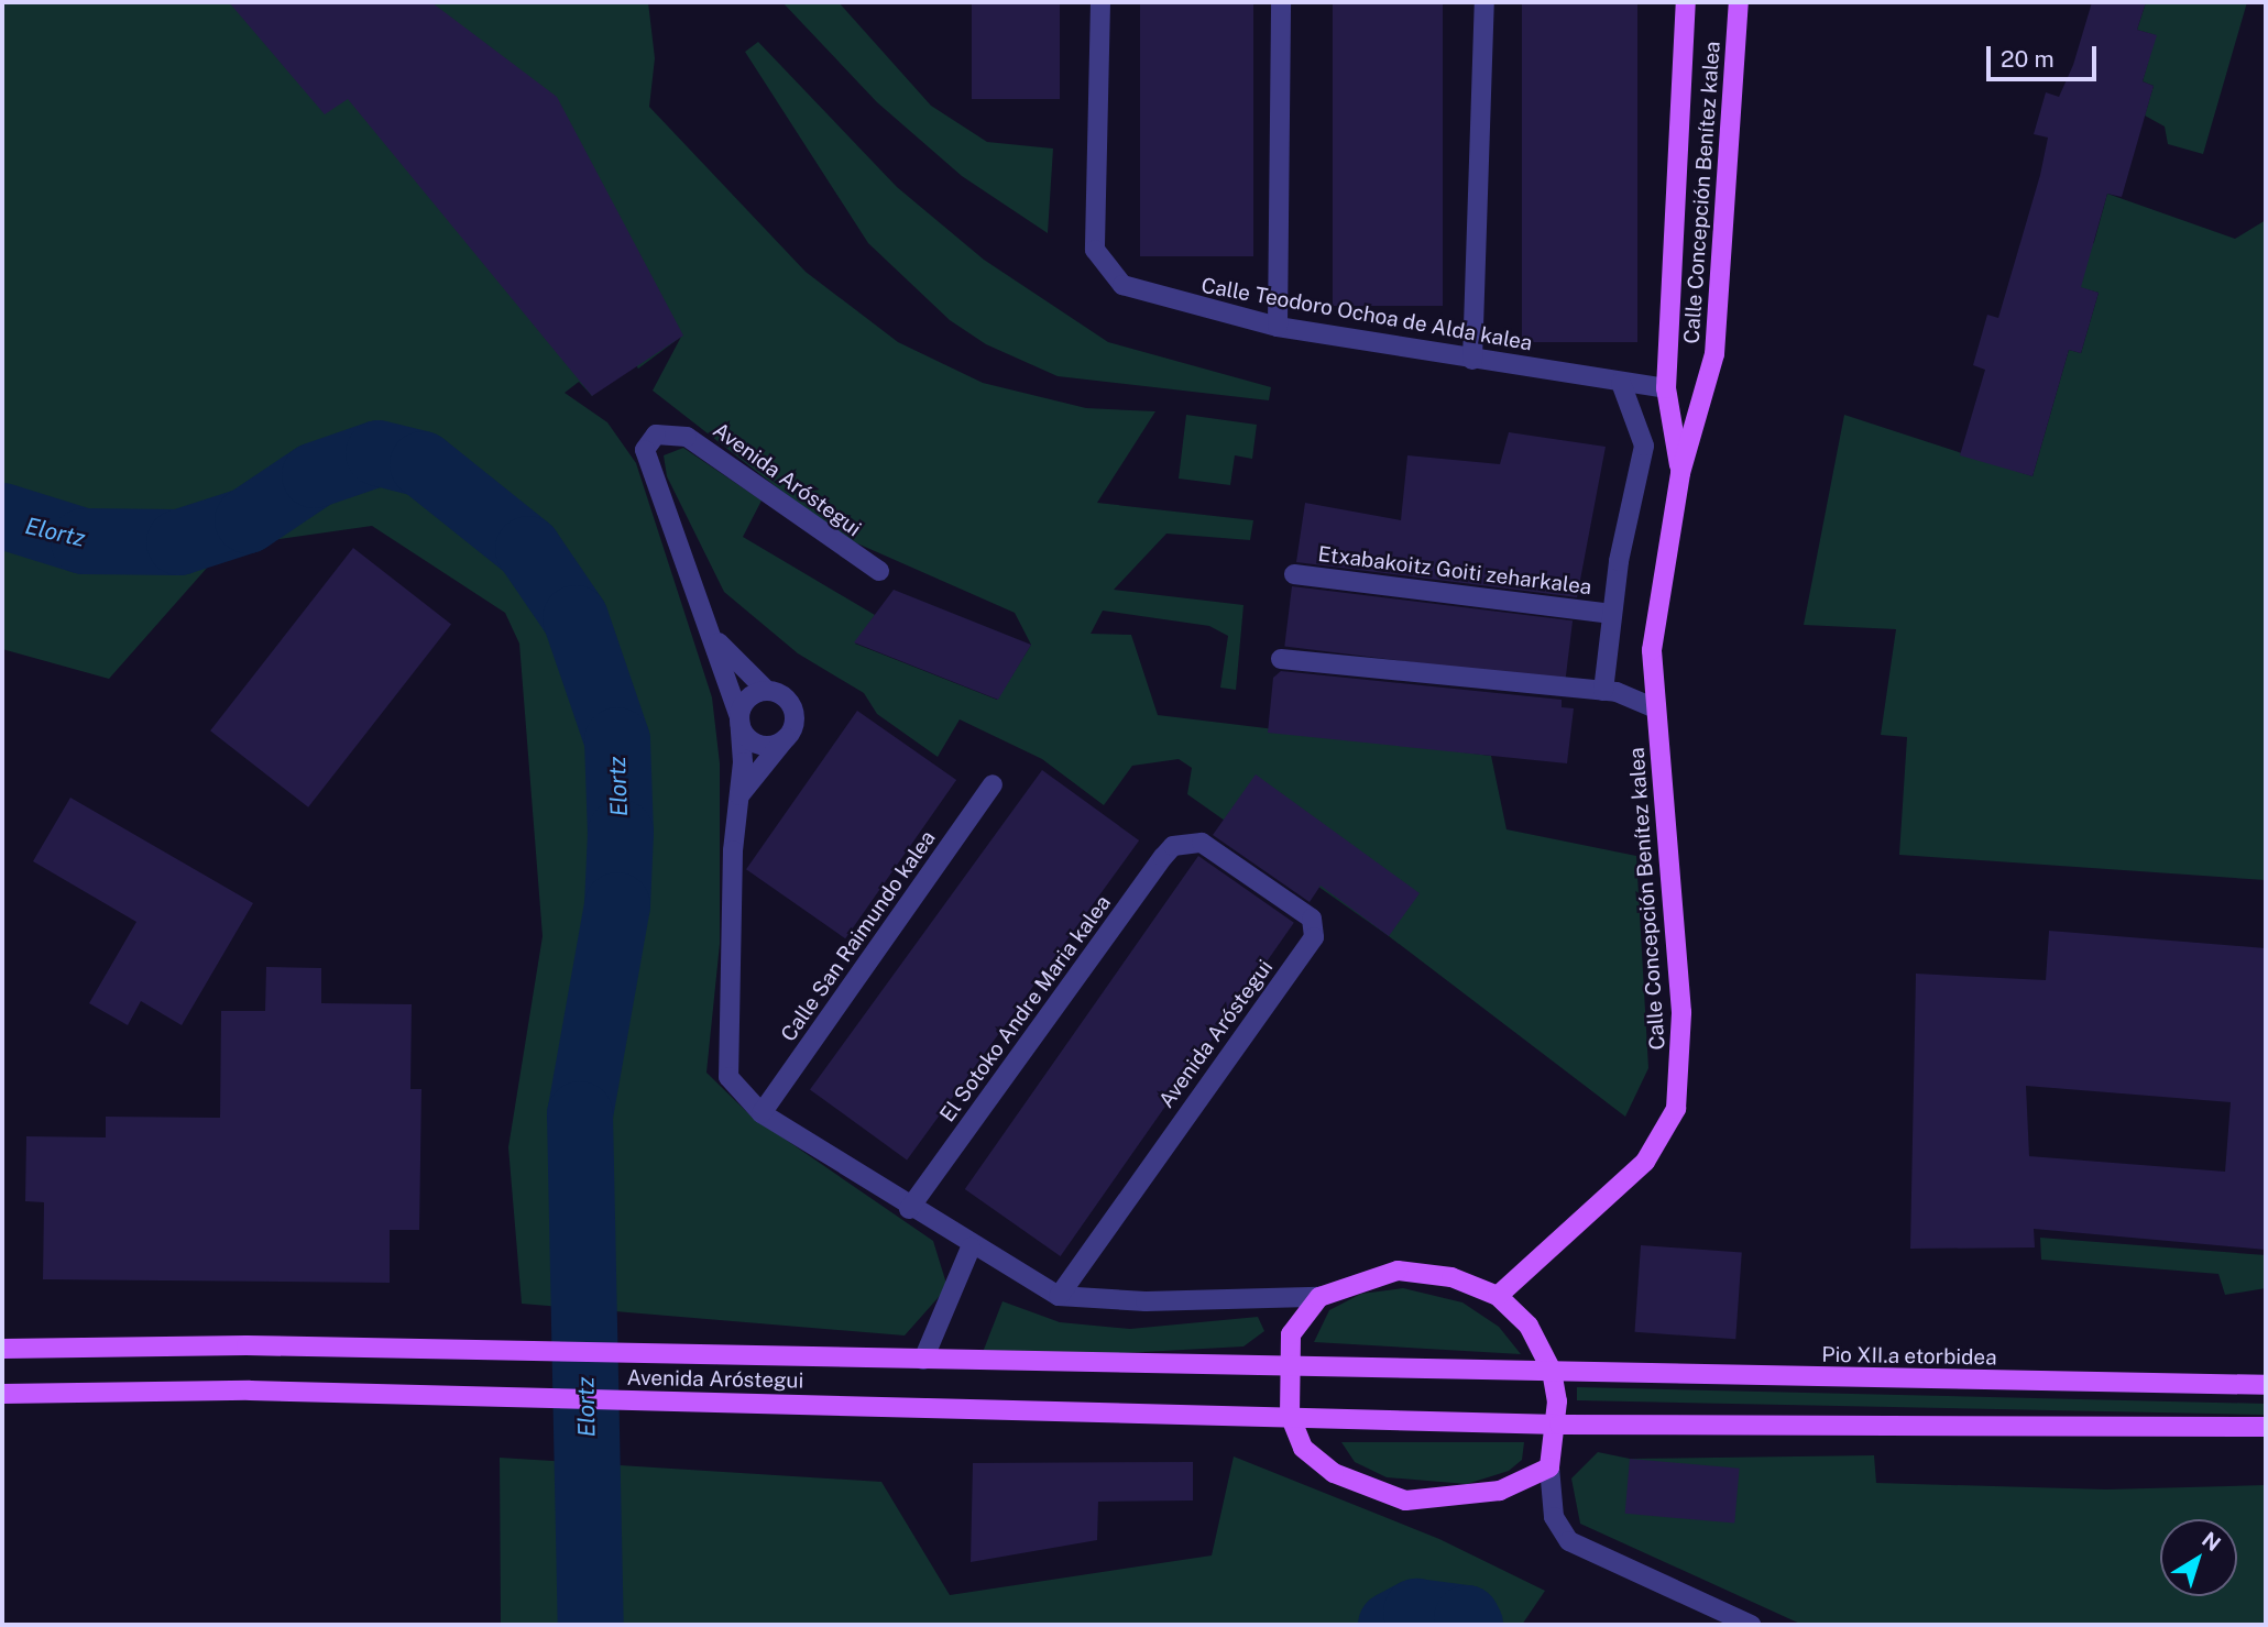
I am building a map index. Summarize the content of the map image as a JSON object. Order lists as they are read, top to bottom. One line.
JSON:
{"streets":{"main road":["Calle Concepción Benítez kalea","Avenida Aróstegui","Pio XII.a etorbidea"],"street":["Calle Teodoro Ochoa de Alda kalea","Etxabakoitz Goiti zeharkalea","Calle San Raimundo kalea","El Sotoko Andre Maria kalea"]},"crossings":[["Calle Concepción Benítez kalea","Calle Teodoro Ochoa de Alda kalea"],["Calle Concepción Benítez kalea","Avenida Aróstegui"],["Avenida Aróstegui","Calle San Raimundo kalea"],["Avenida Aróstegui","El Sotoko Andre Maria kalea"],["Avenida Aróstegui","Pio XII.a etorbidea"]],"water":["Elortz"],"scale_bar":"20 m","north":"top right"}
